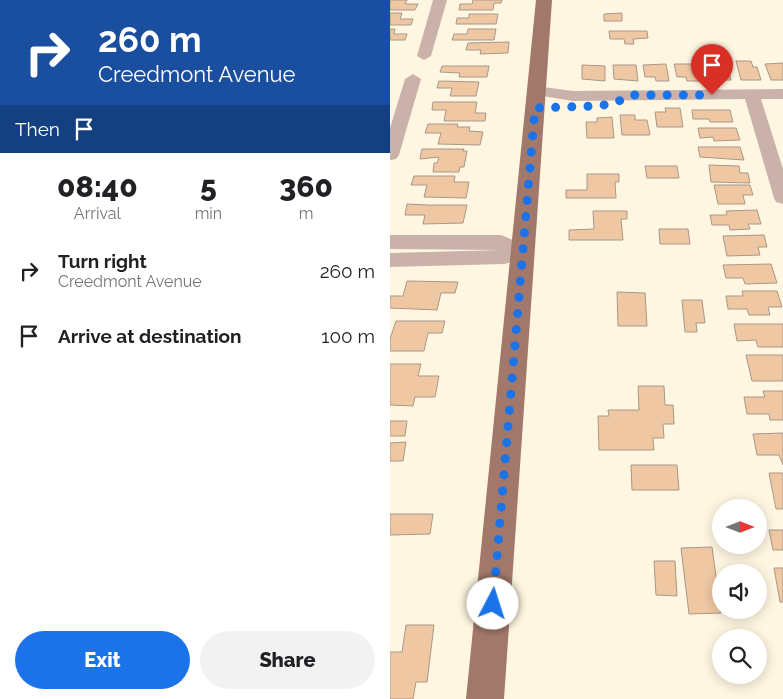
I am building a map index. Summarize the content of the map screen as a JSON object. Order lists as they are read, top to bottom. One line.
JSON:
{"north":"right","page":{"turn":["260 m","Creedmont Avenue"],"then":"Then","eta":["08:40","Arrival","5","min","360","m"],"list":[{"name":"Turn right","note":"Creedmont Avenue","value":"260 m"},{"name":"Arrive at destination","value":"100 m"}],"buttons":["Exit","Share"]}}
